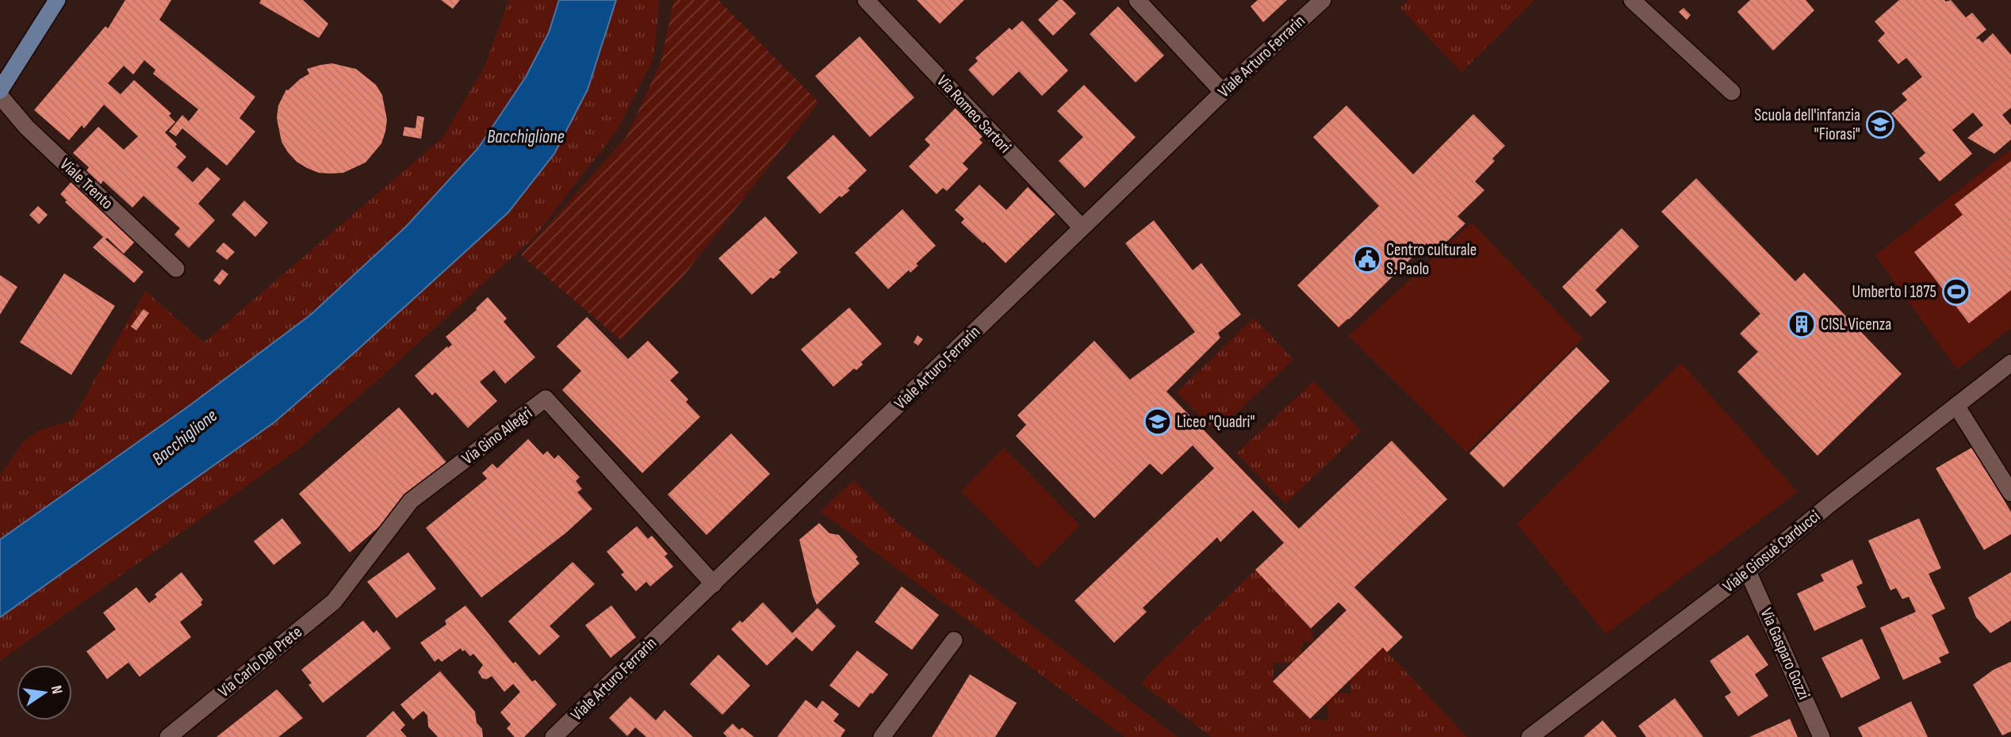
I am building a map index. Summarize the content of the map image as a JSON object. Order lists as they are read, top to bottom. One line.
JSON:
{"streets":{"street":["Viale Arturo Ferrarin","Via Romeo Sartori","Viale Trento","Via Gino Allegri","Viale Giosuè Carducci","Via Gasparo Gozzi","Via Carlo Del Prete"]},"crossings":[["Viale Arturo Ferrarin","Via Romeo Sartori"],["Viale Arturo Ferrarin","Via Gino Allegri"],["Via Gino Allegri","Via Carlo Del Prete"],["Viale Giosuè Carducci","Via Gasparo Gozzi"]],"water":["Bacchiglione"],"places":{"school or university":["Scuola dell'infanzia \"Fiorasi\"","Liceo \"Quadri\""],"public building":["Centro culturale S. Paolo"],"sports":["Umberto I 1875"],"building":["CISL Vicenza"]},"north":"right"}
